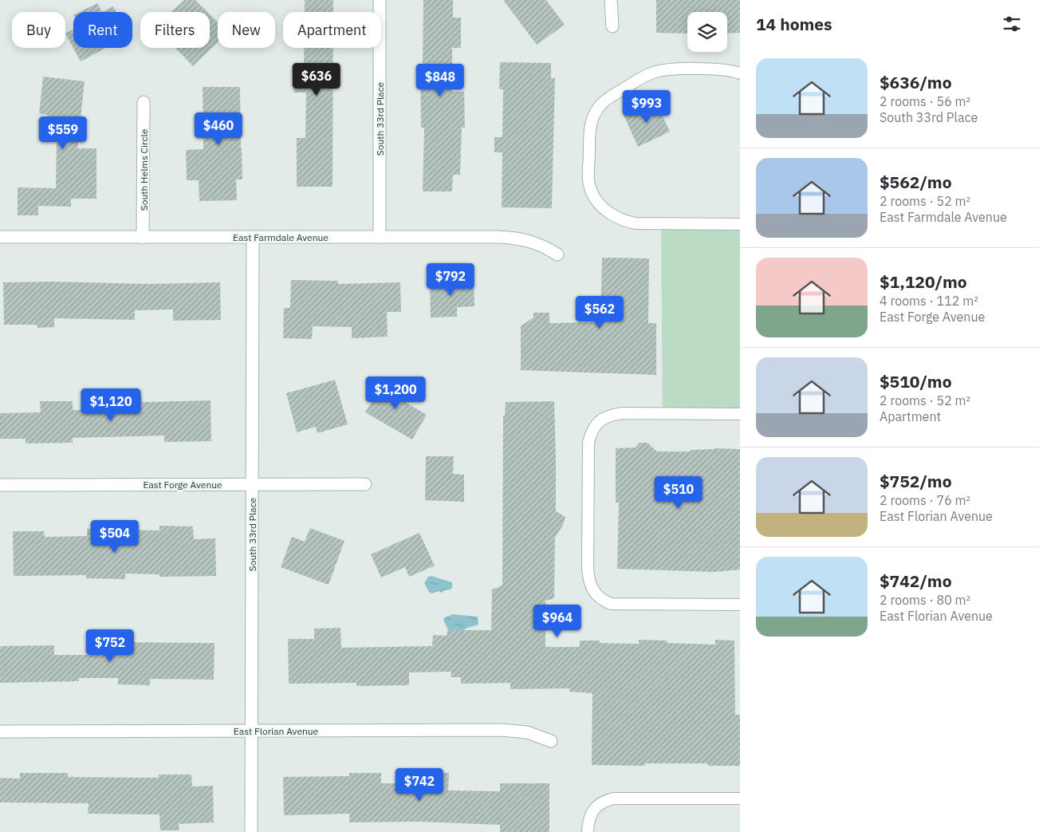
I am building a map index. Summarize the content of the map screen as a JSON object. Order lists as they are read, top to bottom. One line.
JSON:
{"streets":{"street":["South 33rd Place","South Helms Circle","East Farmdale Avenue","East Forge Avenue","East Florian Avenue"]},"crossings":[["South 33rd Place","East Farmdale Avenue"],["South 33rd Place","East Forge Avenue"],["South 33rd Place","East Florian Avenue"],["South Helms Circle","East Farmdale Avenue"]],"page":{"heading":"14 homes","chip":["Buy","Rent","Filters","New","Apartment"],"list":[{"name":"$636/mo","note":"2 rooms · 56 m² · South 33rd Place"},{"name":"$562/mo","note":"2 rooms · 52 m² · East Farmdale Avenue"},{"name":"$1,120/mo","note":"4 rooms · 112 m² · East Forge Avenue"},{"name":"$510/mo","note":"2 rooms · 52 m² · Apartment"},{"name":"$752/mo","note":"2 rooms · 76 m² · East Florian Avenue"},{"name":"$742/mo","note":"2 rooms · 80 m² · East Florian Avenue"}],"price":["$636","$848","$993","$460","$559","$792","$562","$1,200","$1,120","$510","$504","$964","$752","$742"]}}
